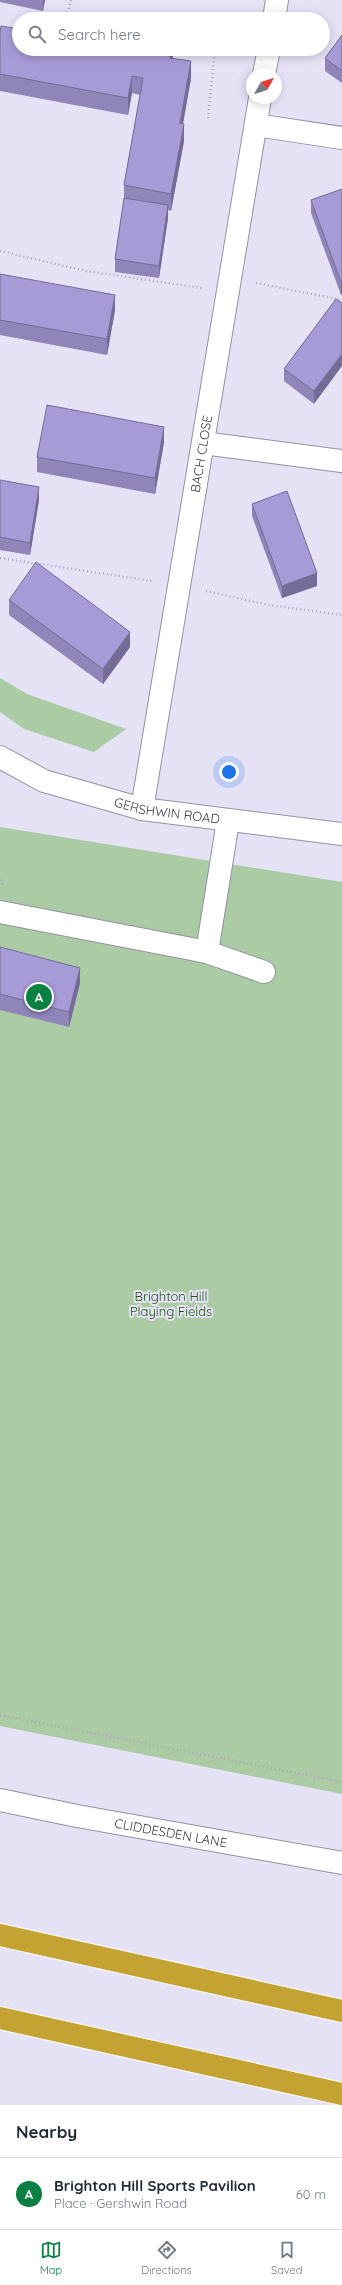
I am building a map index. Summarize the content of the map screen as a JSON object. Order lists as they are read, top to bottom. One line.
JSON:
{"streets":{"street":["BACH CLOSE","GERSHWIN ROAD","CLIDDESDEN LANE"]},"crossings":[["BACH CLOSE","GERSHWIN ROAD"]],"parks":["Brighton Hill Playing Fields"],"north":"top right","page":{"search":"Search here","pins":"A","heading":"Nearby","list":[{"mark":"A","name":"Brighton Hill Sports Pavilion","note":"Place · Gershwin Road","value":"60 m"}],"nav":["Map","Directions","Saved"]}}
